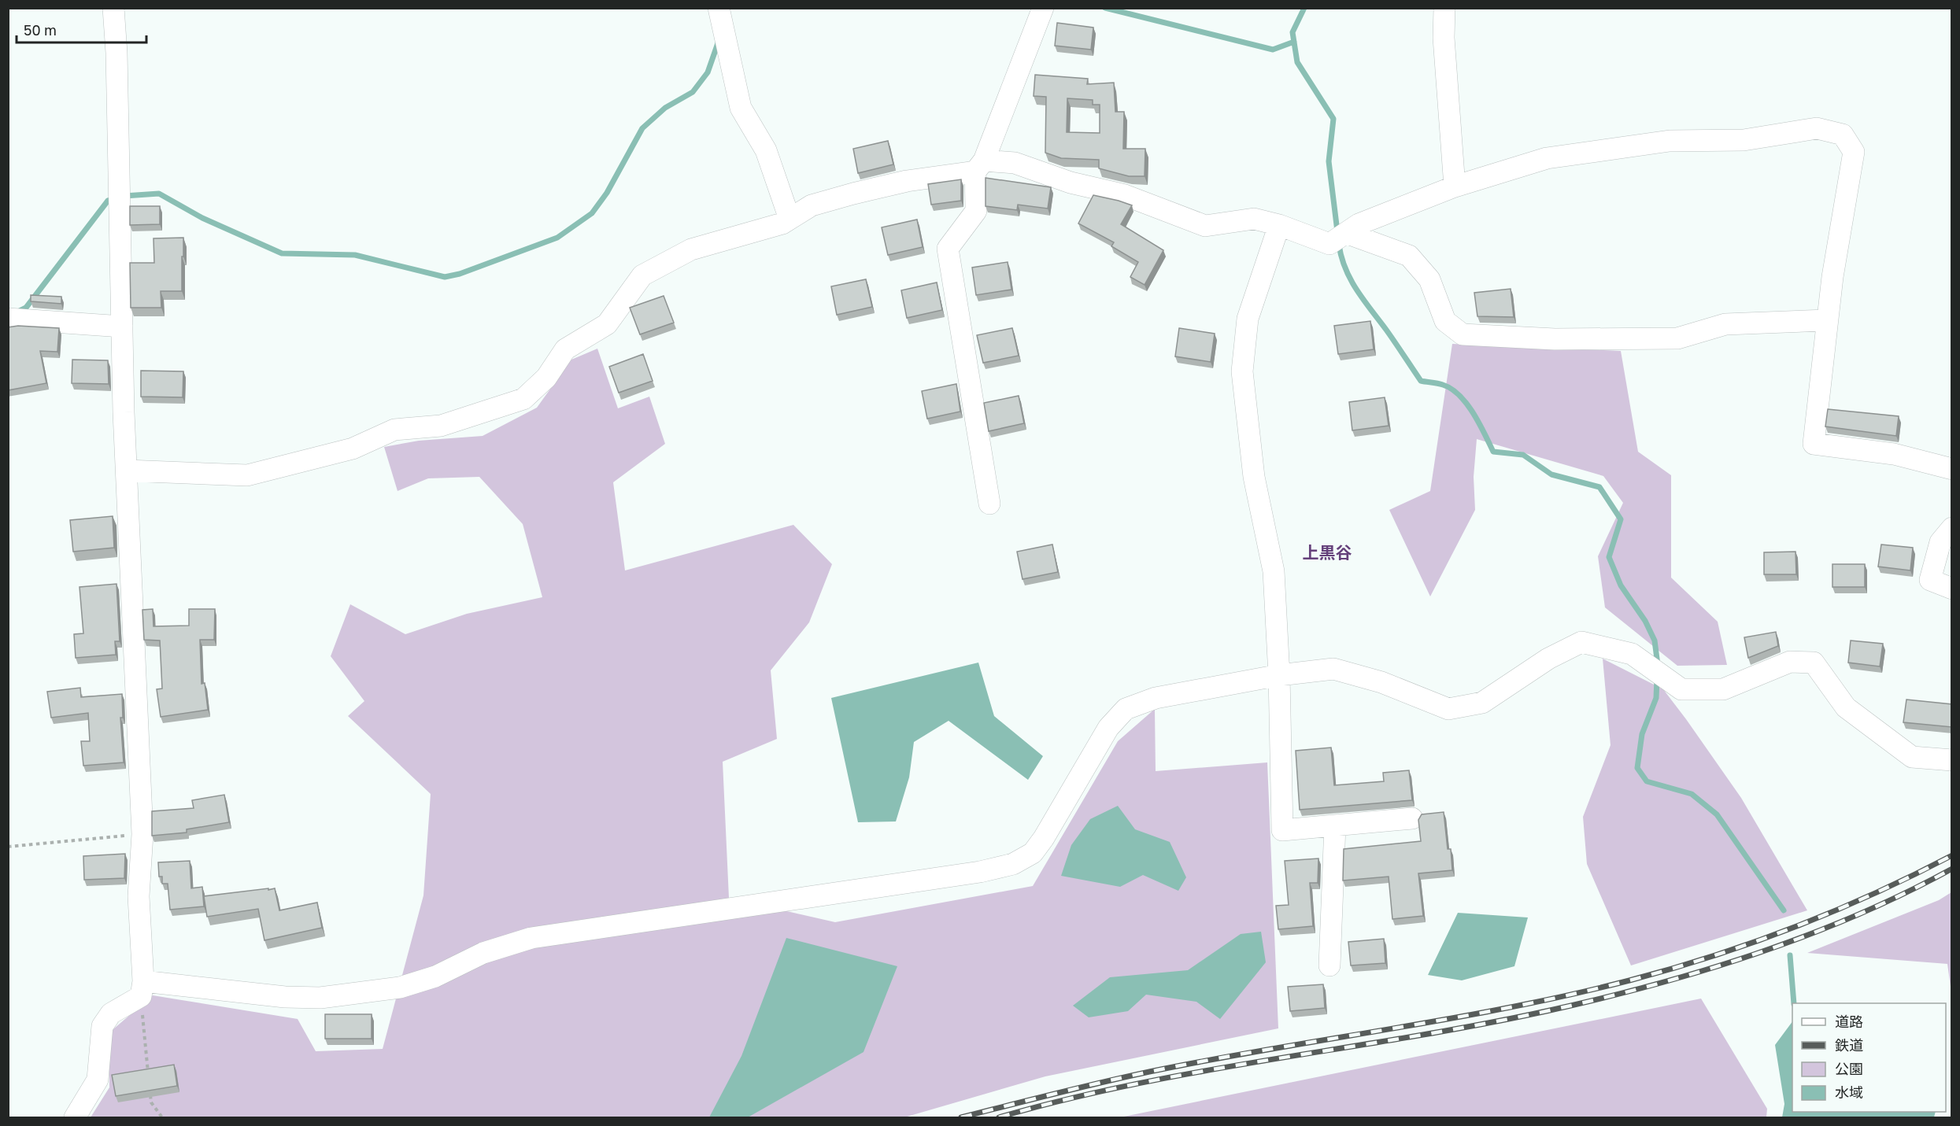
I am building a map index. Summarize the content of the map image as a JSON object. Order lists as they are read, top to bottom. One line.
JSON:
{"districts":["上黒谷"],"legend":["道路","鉄道","公園","水域"],"scale_bar":"50 m"}
